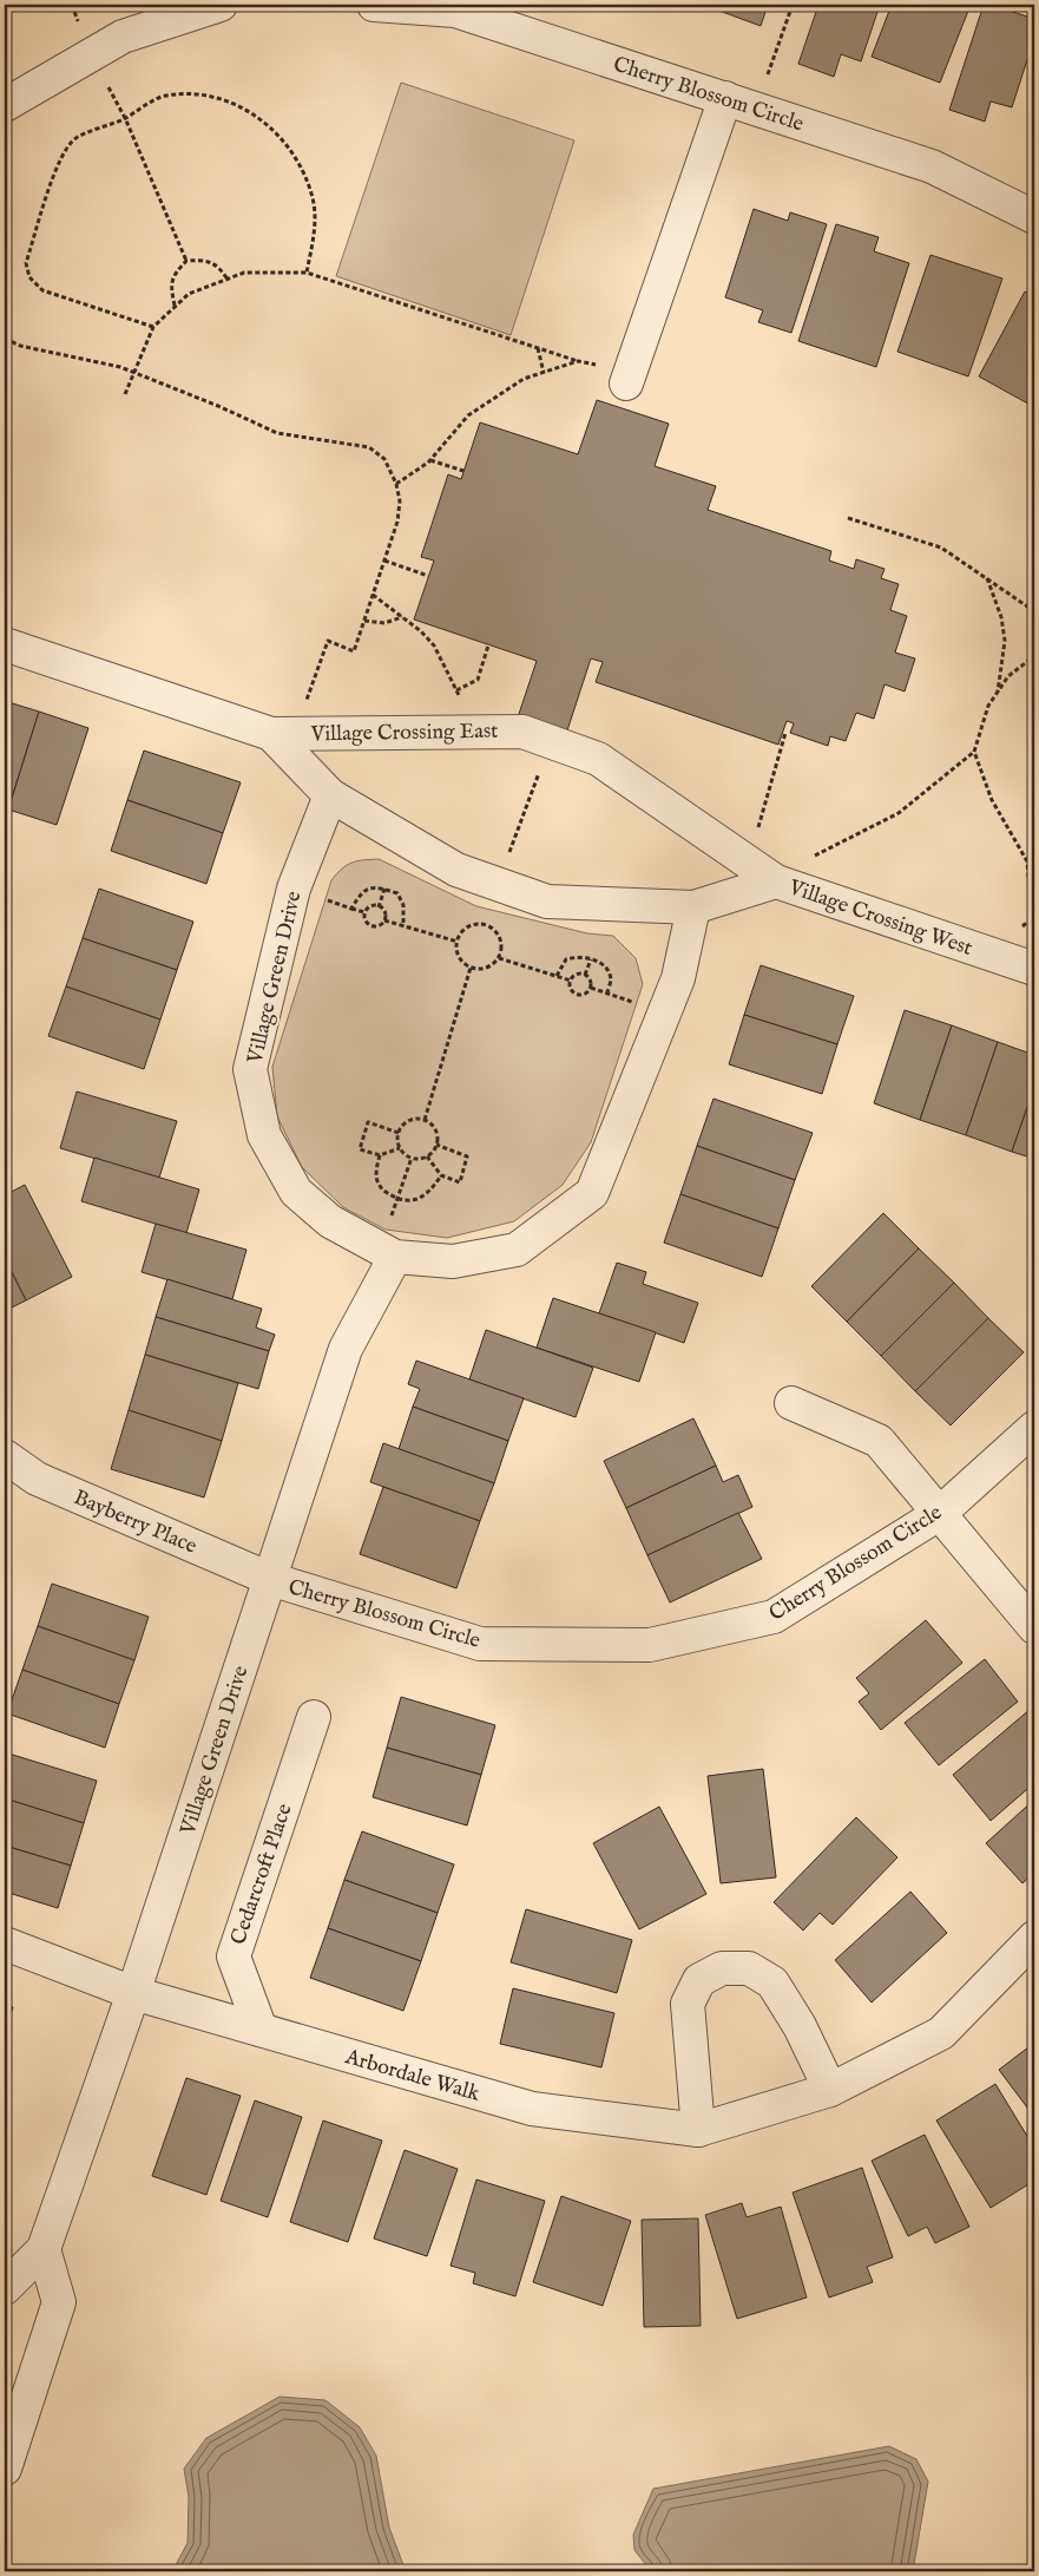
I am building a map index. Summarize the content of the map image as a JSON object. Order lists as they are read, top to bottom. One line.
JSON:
{"streets":{"street":["Cherry Blossom Circle","Village Crossing East","Village Crossing West","Village Green Drive","Bayberry Place","Cedarcroft Place","Arbordale Walk"]},"crossings":[["Cherry Blossom Circle","Village Green Drive"],["Cherry Blossom Circle","Bayberry Place"],["Village Crossing East","Village Crossing West"],["Village Crossing West","Village Green Drive"],["Village Green Drive","Bayberry Place"],["Village Green Drive","Arbordale Walk"],["Cedarcroft Place","Arbordale Walk"]]}
